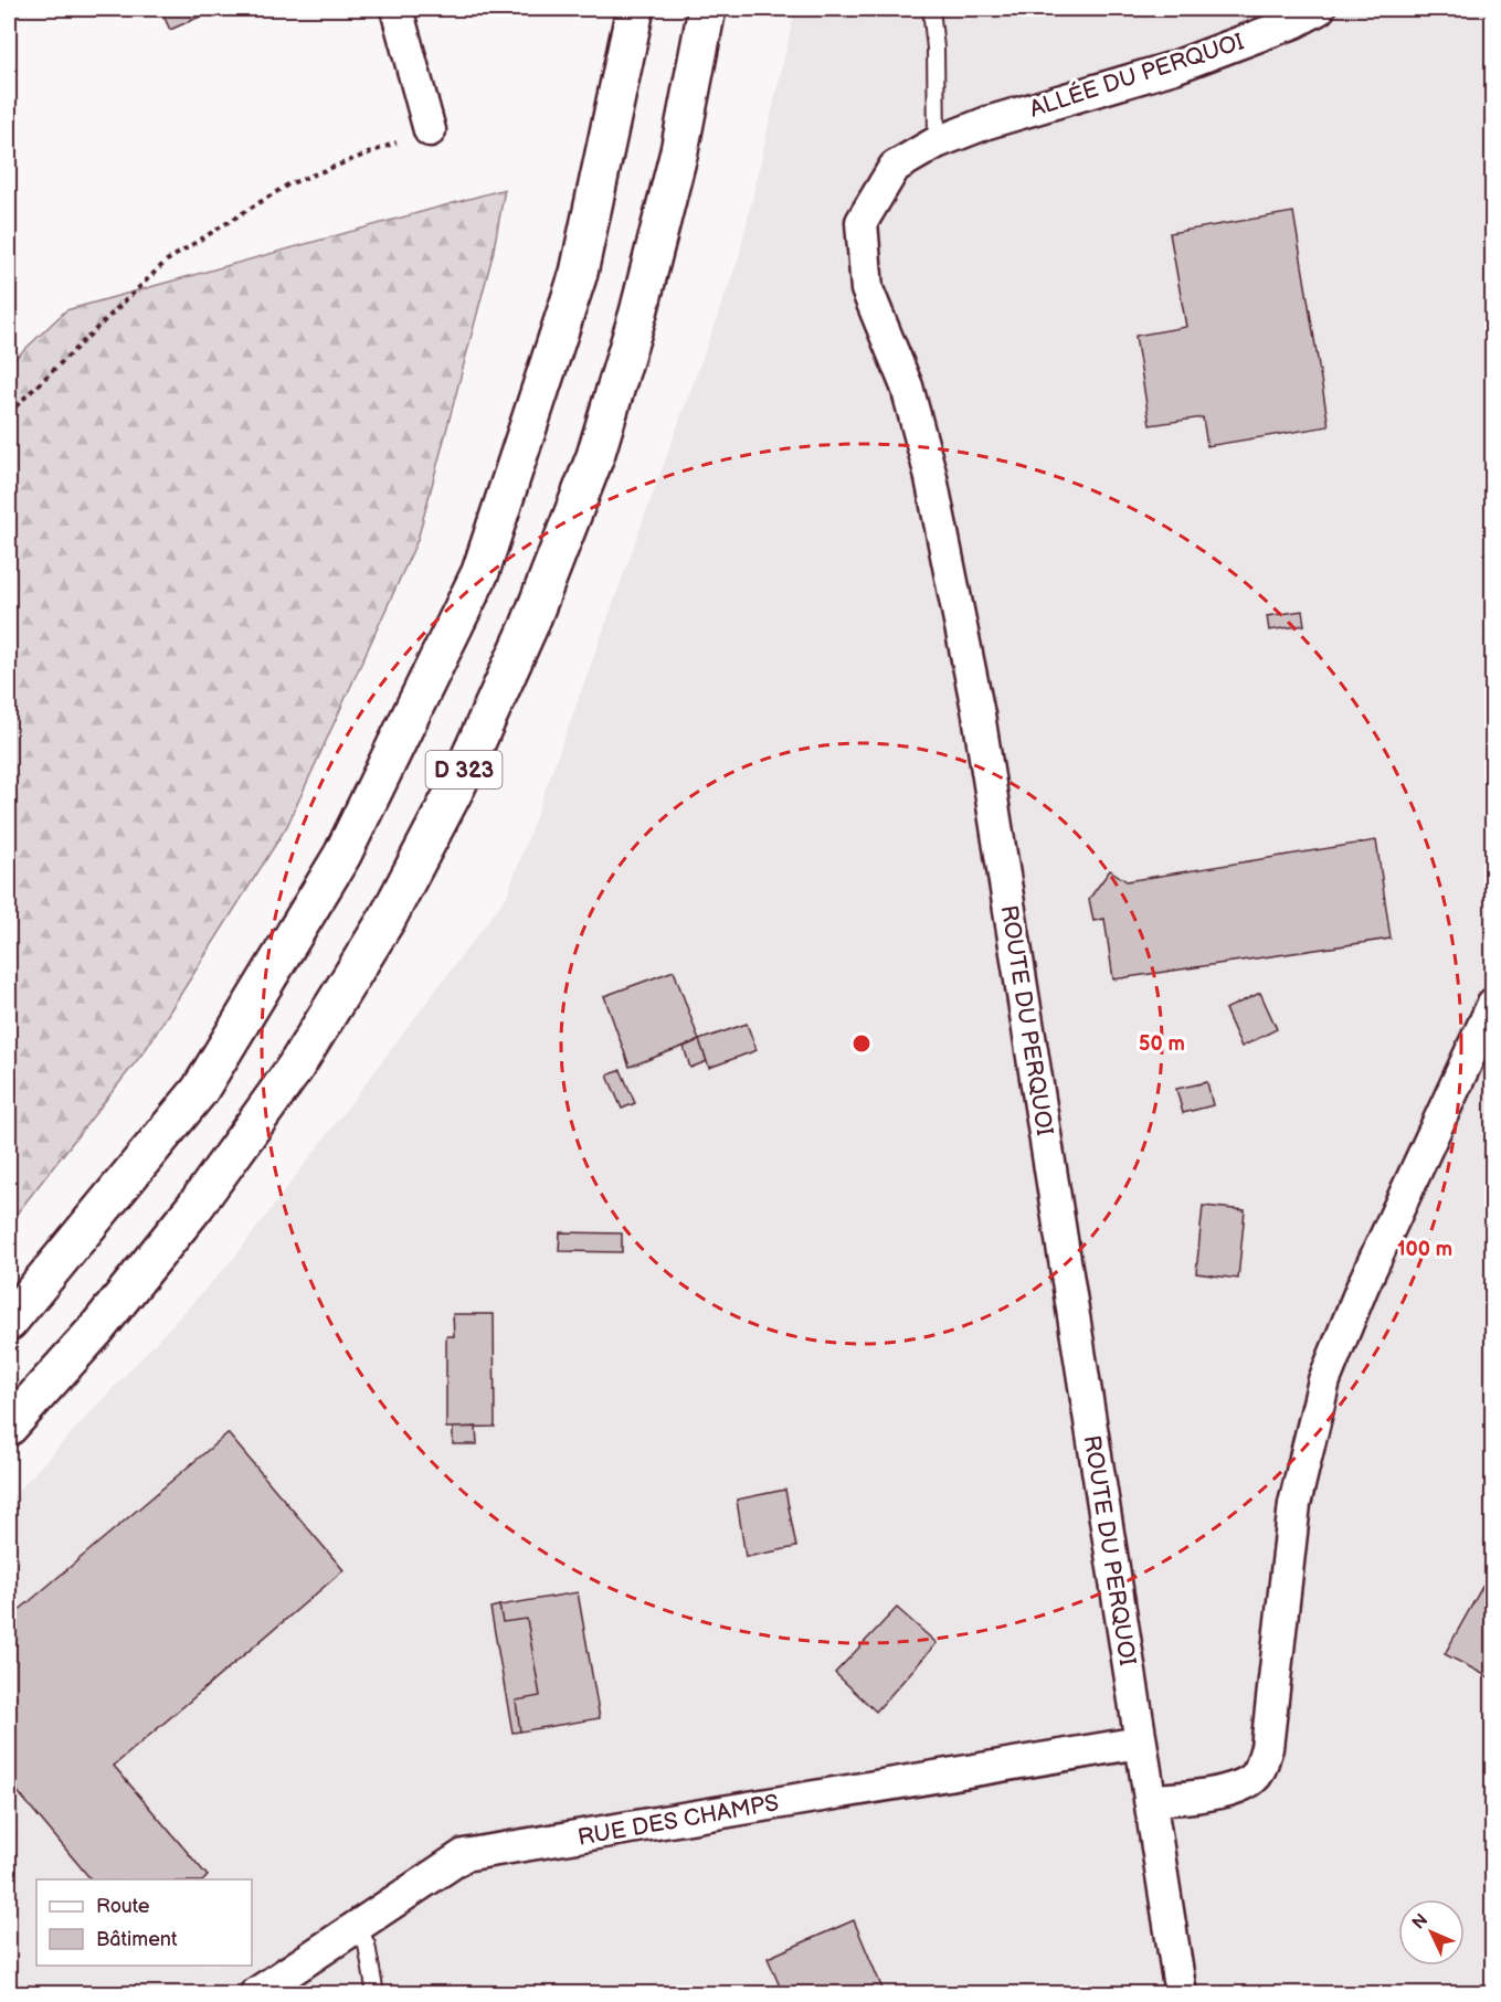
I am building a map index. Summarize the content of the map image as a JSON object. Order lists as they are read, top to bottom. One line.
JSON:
{"streets":{"highway":["D 323"],"street":["ALLÉE DU PERQUOI","ROUTE DU PERQUOI","RUE DES CHAMPS"]},"crossings":[["ALLÉE DU PERQUOI","ROUTE DU PERQUOI"],["ROUTE DU PERQUOI","RUE DES CHAMPS"]],"legend":["Route","Bâtiment"],"north":"top left","rings":["50 m","100 m"]}
